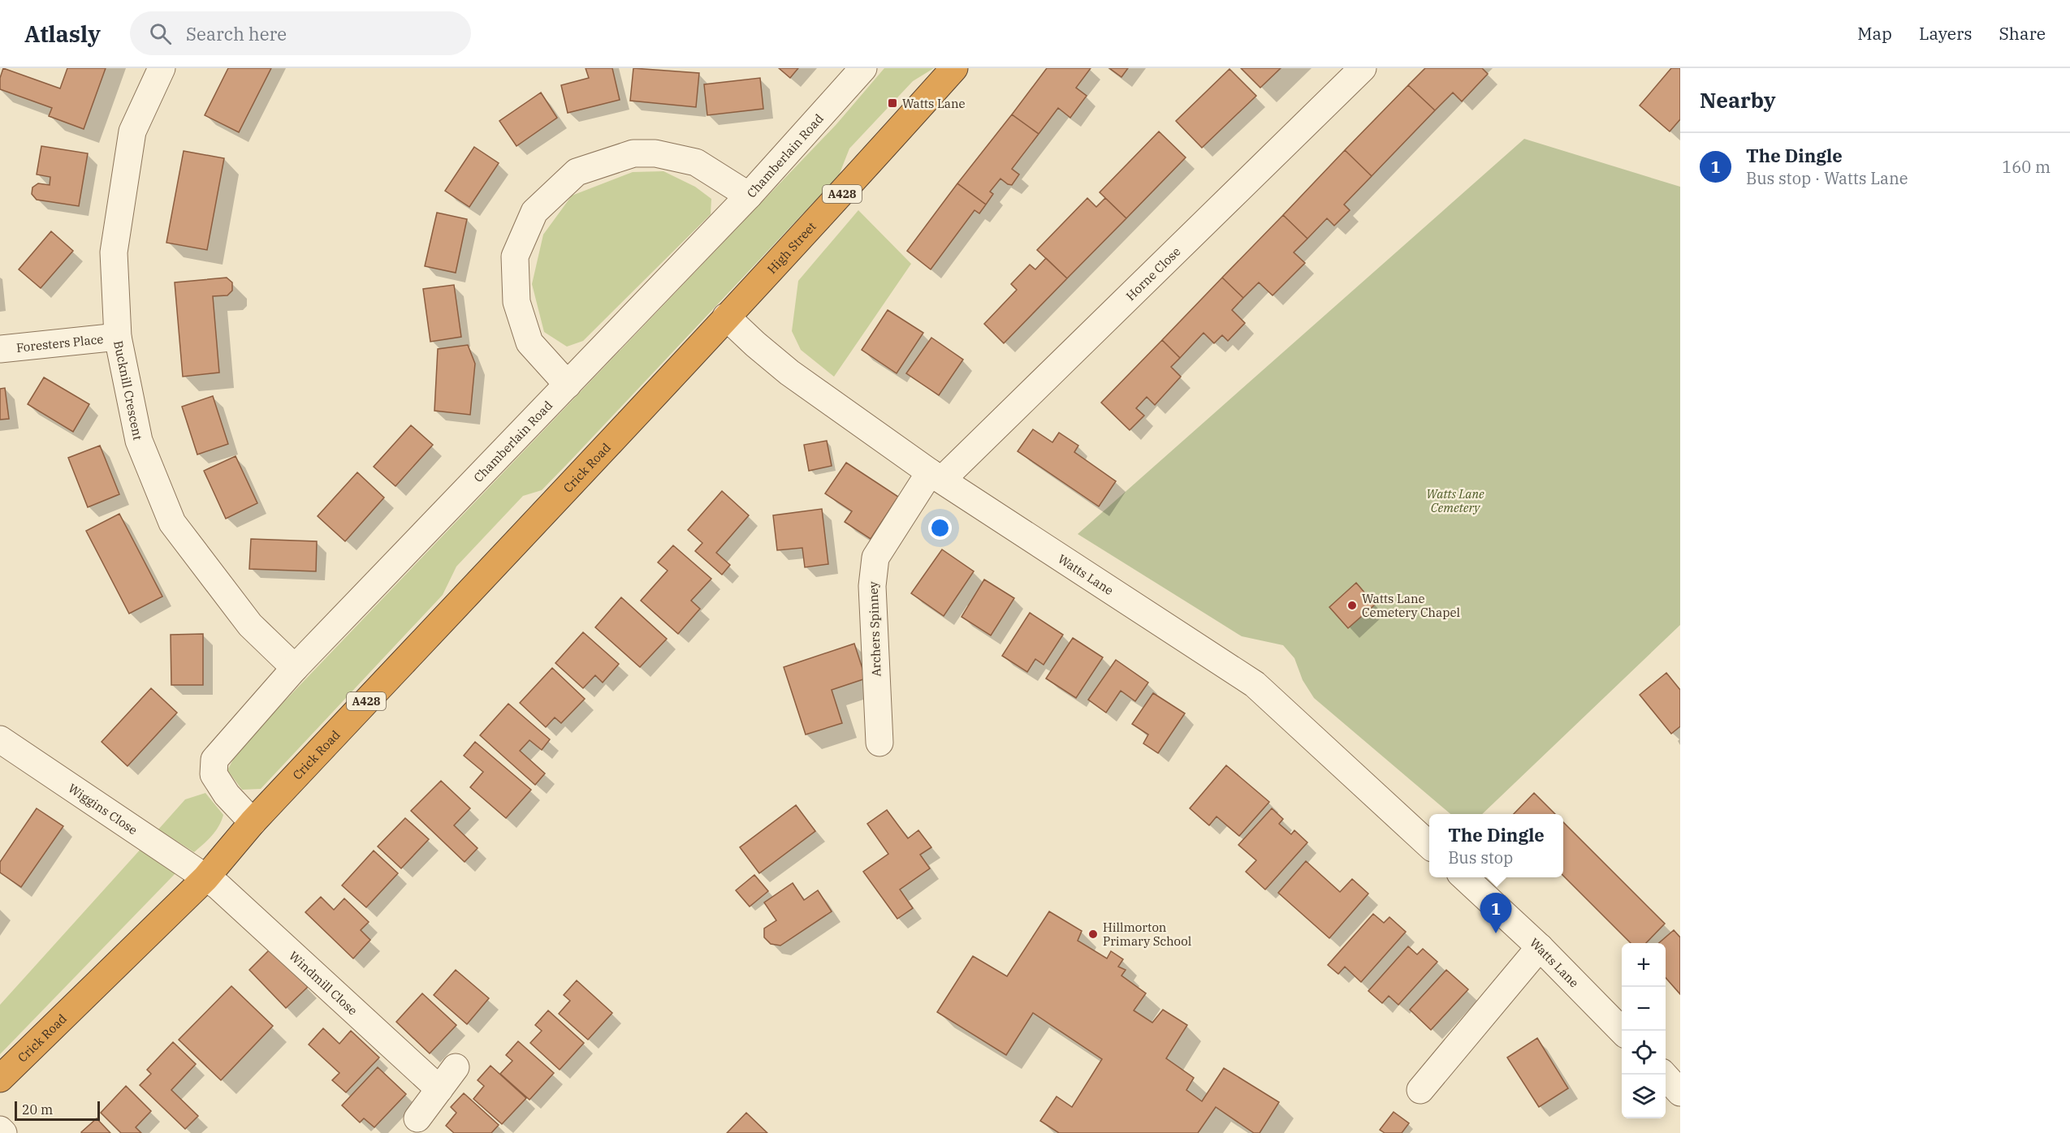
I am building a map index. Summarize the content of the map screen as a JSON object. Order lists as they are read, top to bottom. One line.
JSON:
{"streets":{"highway":["A428","High Street","Crick Road"],"street":["Chamberlain Road","Horne Close","Foresters Place","Bucknill Crescent","Watts Lane","Archers Spinney","Wiggins Close","Windmill Close"]},"crossings":[["Chamberlain Road","Bucknill Crescent"],["Chamberlain Road","Crick Road"],["High Street","Crick Road"],["High Street","Watts Lane"],["Horne Close","Watts Lane"],["Horne Close","Archers Spinney"],["Foresters Place","Bucknill Crescent"],["Crick Road","Watts Lane"],["Crick Road","Wiggins Close"],["Crick Road","Windmill Close"],["Watts Lane","Archers Spinney"],["Wiggins Close","Windmill Close"]],"parks":["Watts Lane Cemetery"],"places":{"transit":["Watts Lane"],"other":["Watts Lane Cemetery Chapel","Hillmorton Primary School"]},"scale_bar":"20 m","page":{"header":"Atlasly","search":"Search here","nav":["Map","Layers","Share"],"heading":"Nearby","list":[{"mark":"1","name":"The Dingle","note":"Bus stop · Watts Lane","value":"160 m"}],"popup":["The Dingle","Bus stop"],"pins":"1","map_buttons":["+","−"],"scale":"20 m"}}
